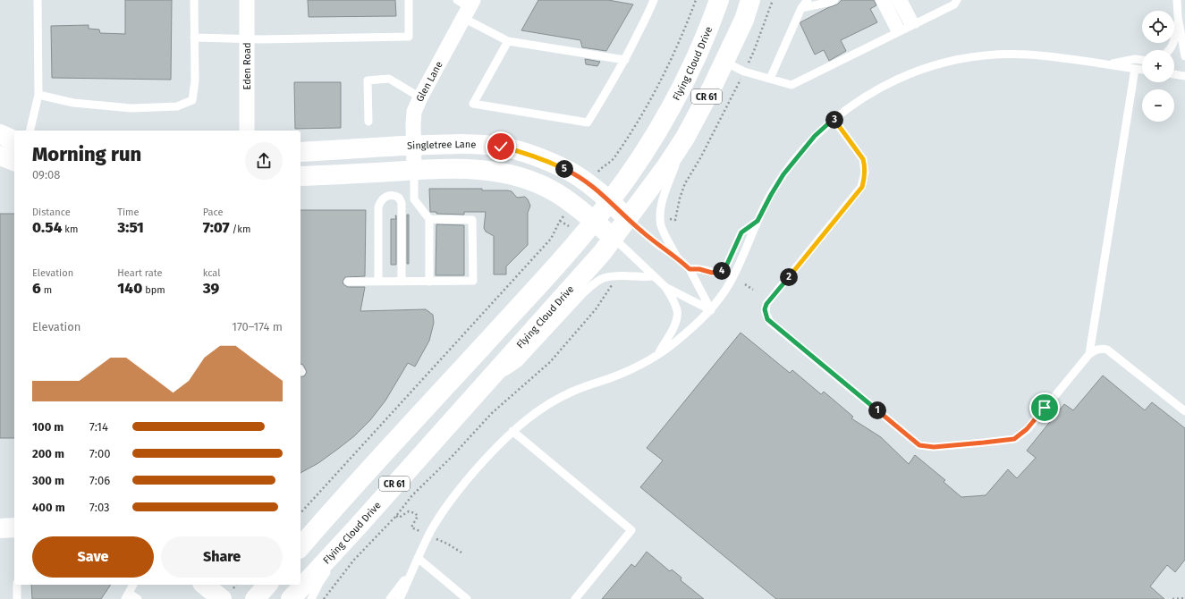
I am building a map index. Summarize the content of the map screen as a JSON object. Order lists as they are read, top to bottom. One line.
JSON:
{"streets":{"main road":["Flying Cloud Drive","CR 61","Singletree Lane"],"street":["Eden Road","Glen Lane"]},"crossings":[["Flying Cloud Drive","Singletree Lane"],["Glen Lane","Singletree Lane"]],"page":{"map_buttons":["+","−"],"pins":["3","5","4","2","1"],"heading":["Morning run","09:08"],"stats":[["Distance","0.54 km"],["Time","3:51"],["Pace","7:07 /km"],["Elevation","6 m"],["Heart rate","140 bpm"],["kcal","39"]],"chart":["Elevation","170–174 m"],"list":[{"name":"100 m","note":"7:14"},{"name":"200 m","note":"7:00"},{"name":"300 m","note":"7:06"},{"name":"400 m","note":"7:03"}],"buttons":["Save","Share"]}}
